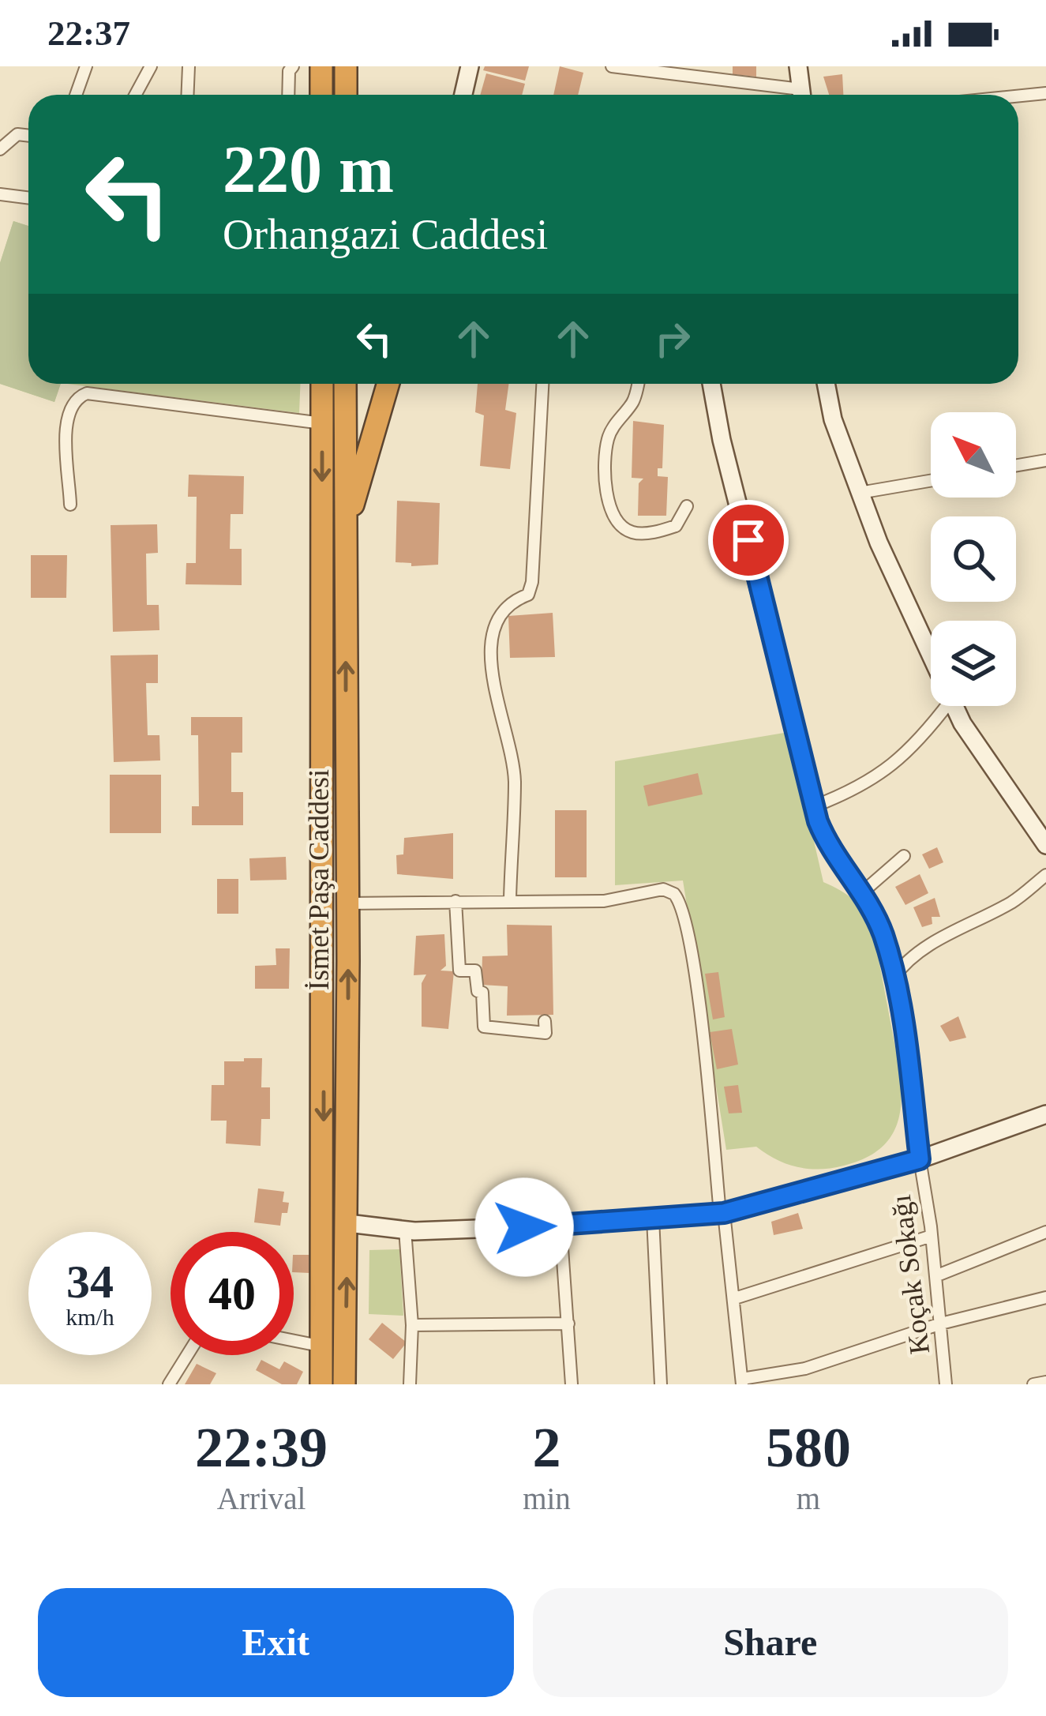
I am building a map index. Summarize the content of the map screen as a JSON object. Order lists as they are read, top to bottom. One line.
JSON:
{"streets":{"highway":["İsmet Paşa Caddesi"],"street":["Koçak Sokağı"]},"north":"top left","page":{"status":"22:37","turn":["220 m","Orhangazi Caddesi"],"speed":"34 km/h","limit":"40","eta":["22:39","Arrival","2","min","580","m"],"buttons":["Exit","Share"]}}
